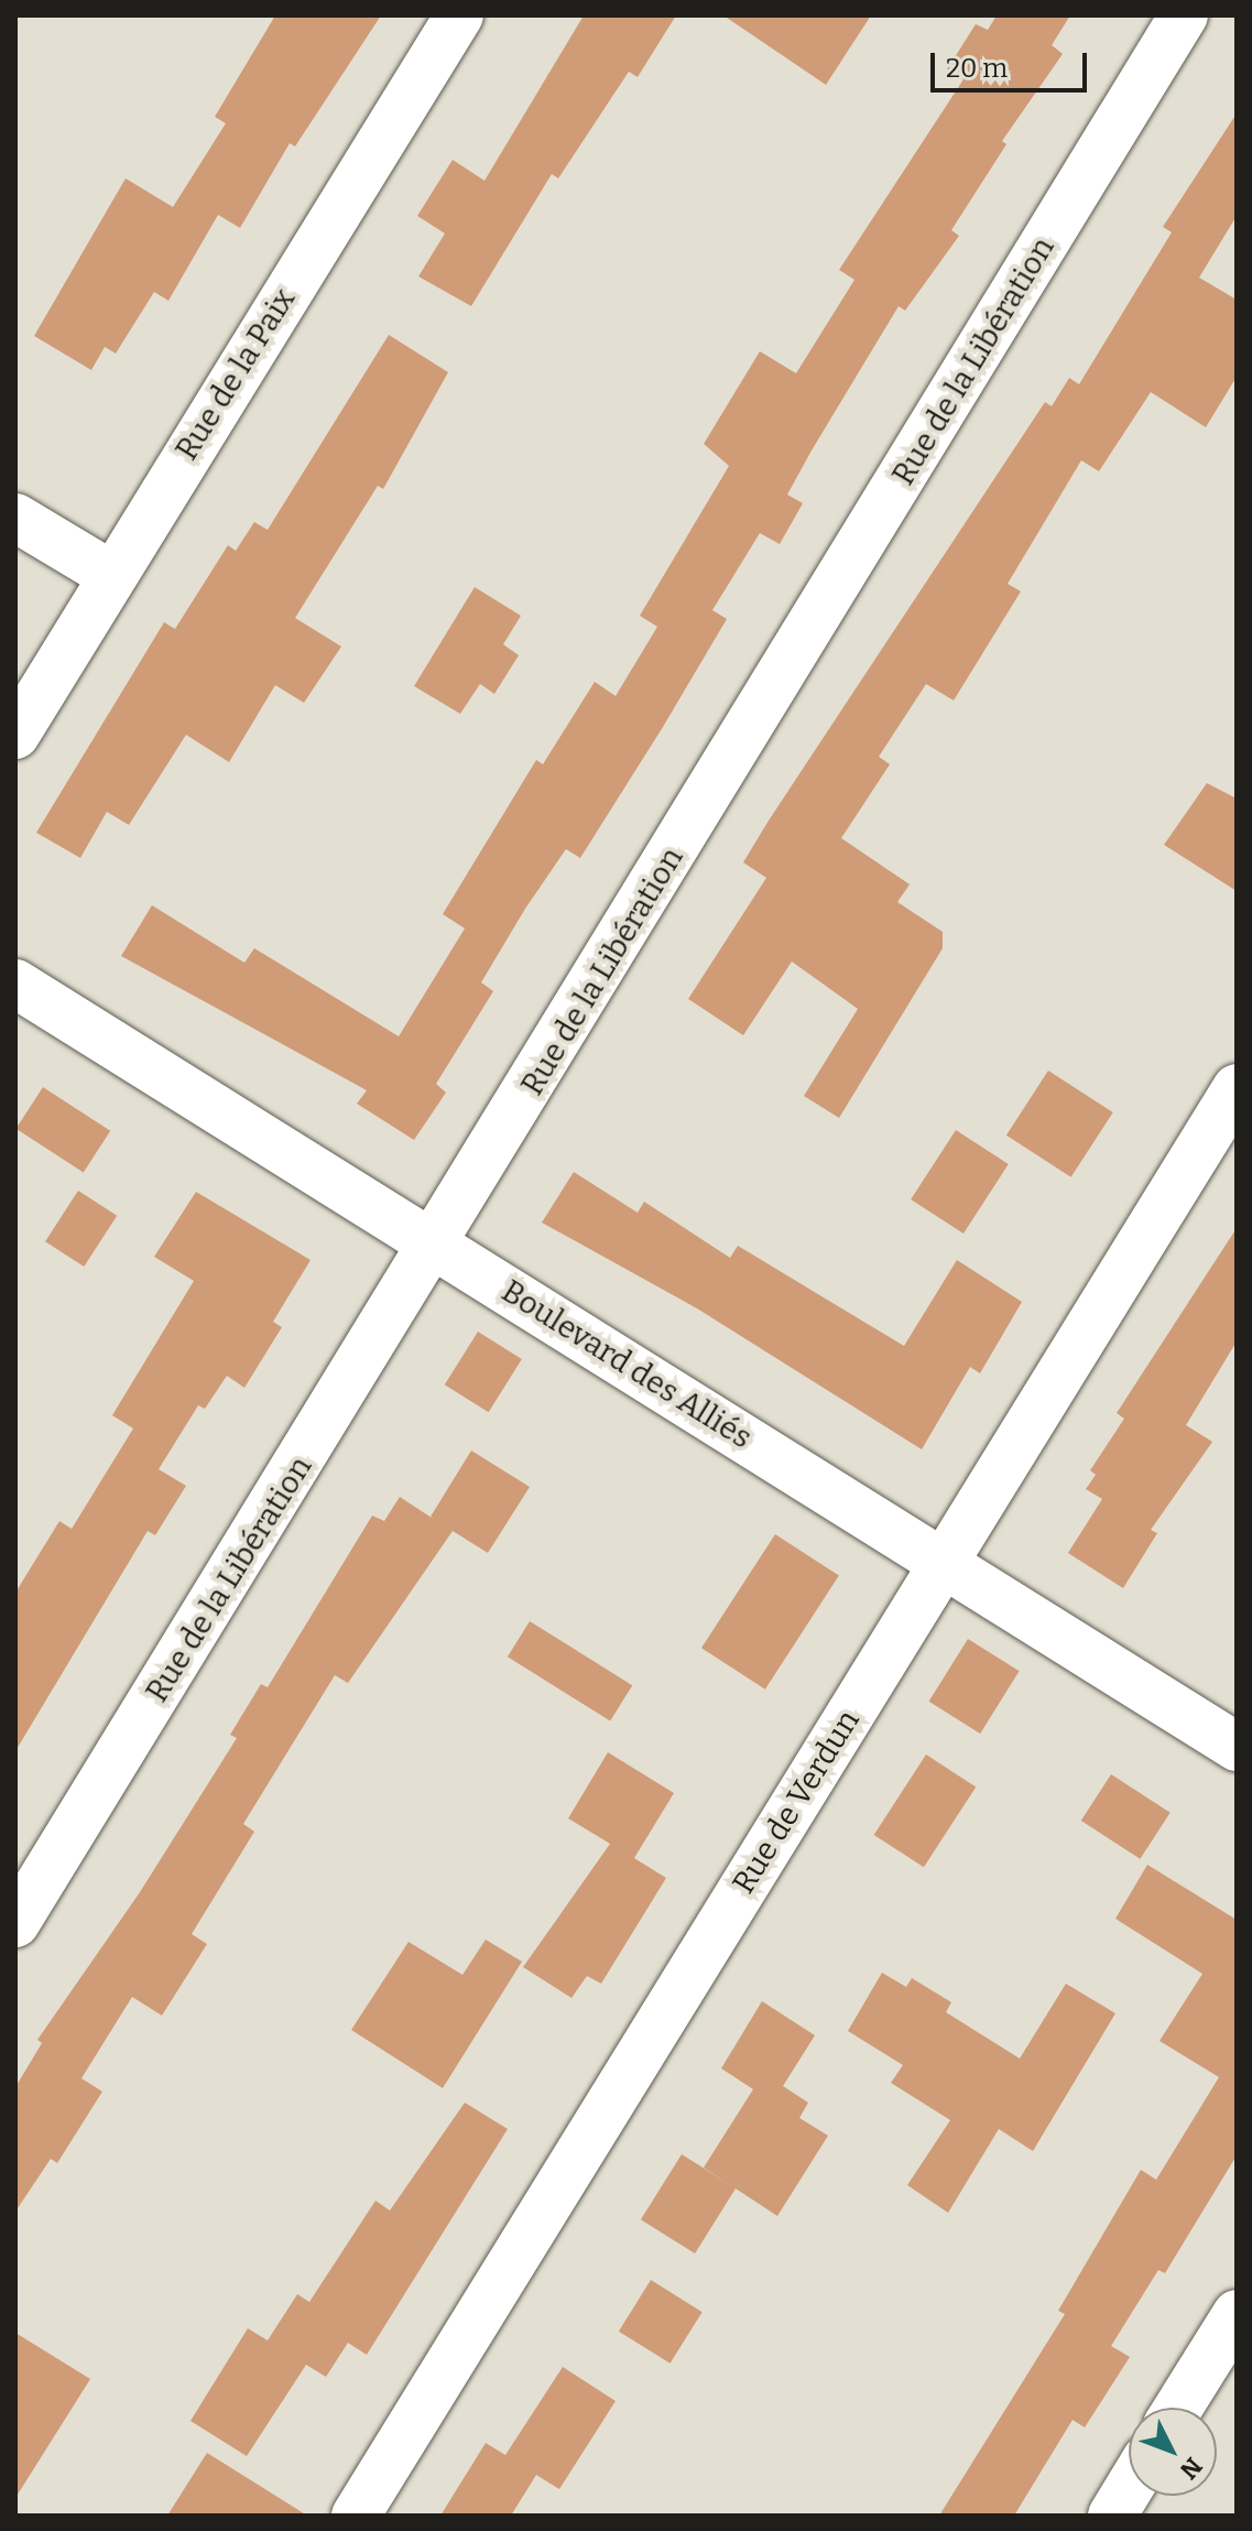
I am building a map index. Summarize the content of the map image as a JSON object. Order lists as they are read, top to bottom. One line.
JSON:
{"streets":{"street":["Rue de la Libération","Rue de la Paix","Boulevard des Alliés","Rue de Verdun"]},"crossings":[["Rue de la Libération","Boulevard des Alliés"],["Boulevard des Alliés","Rue de Verdun"]],"scale_bar":"20 m","north":"bottom right"}
